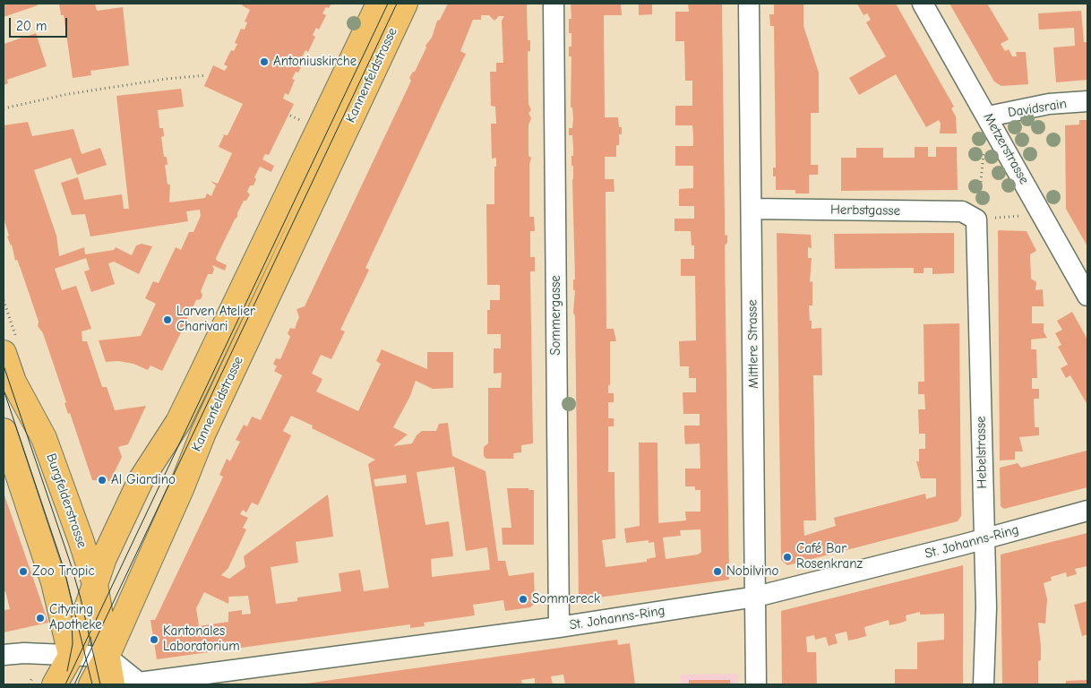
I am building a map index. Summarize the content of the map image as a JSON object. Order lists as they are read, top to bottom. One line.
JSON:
{"streets":{"main road":["Kannenfeldstrasse","Burgfelderstrasse"],"street":["Davidsrain","Metzerstrasse","Herbstgasse","Sommergasse","Mittlere Strasse","Hebelstrasse","St. Johanns-Ring"]},"crossings":[["Kannenfeldstrasse","Burgfelderstrasse"],["Kannenfeldstrasse","St. Johanns-Ring"],["Davidsrain","Metzerstrasse"],["Herbstgasse","Mittlere Strasse"],["Herbstgasse","Hebelstrasse"],["Sommergasse","St. Johanns-Ring"],["Mittlere Strasse","St. Johanns-Ring"],["Hebelstrasse","St. Johanns-Ring"],["Burgfelderstrasse","St. Johanns-Ring"]],"places":["Antoniuskirche","Larven Atelier Charivari","Al Giardino","Café Bar Rosenkranz","Zoo Tropic","Nobilvino","Sommereck","Cityring Apotheke","Kantonales Laboratorium"],"scale_bar":"20 m"}
